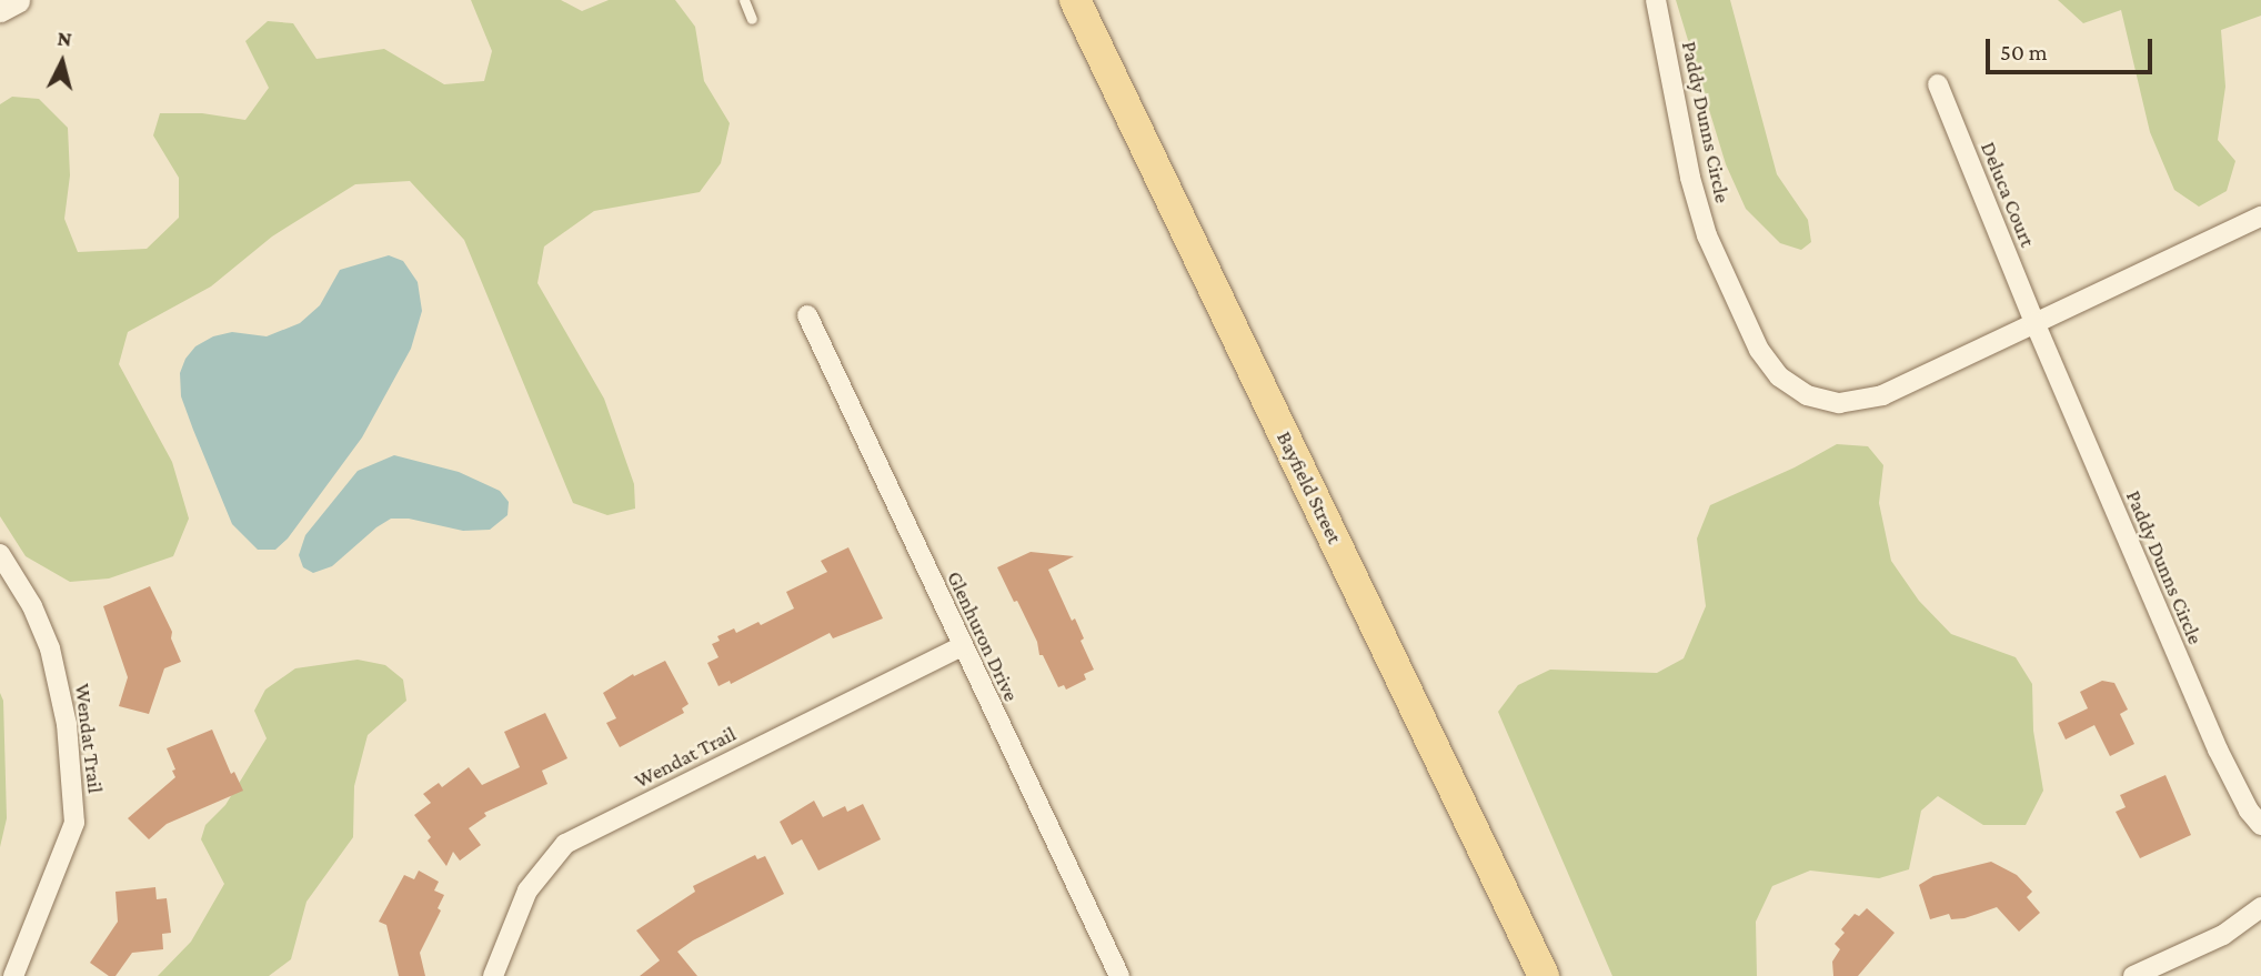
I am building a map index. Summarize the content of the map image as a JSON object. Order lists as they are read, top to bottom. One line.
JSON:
{"streets":{"main road":["Bayfield Street"],"street":["Paddy Dunns Circle","Deluca Court","Glenhuron Drive","Wendat Trail"]},"crossings":[["Paddy Dunns Circle","Deluca Court"],["Glenhuron Drive","Wendat Trail"]],"scale_bar":"50 m","north":"top"}
